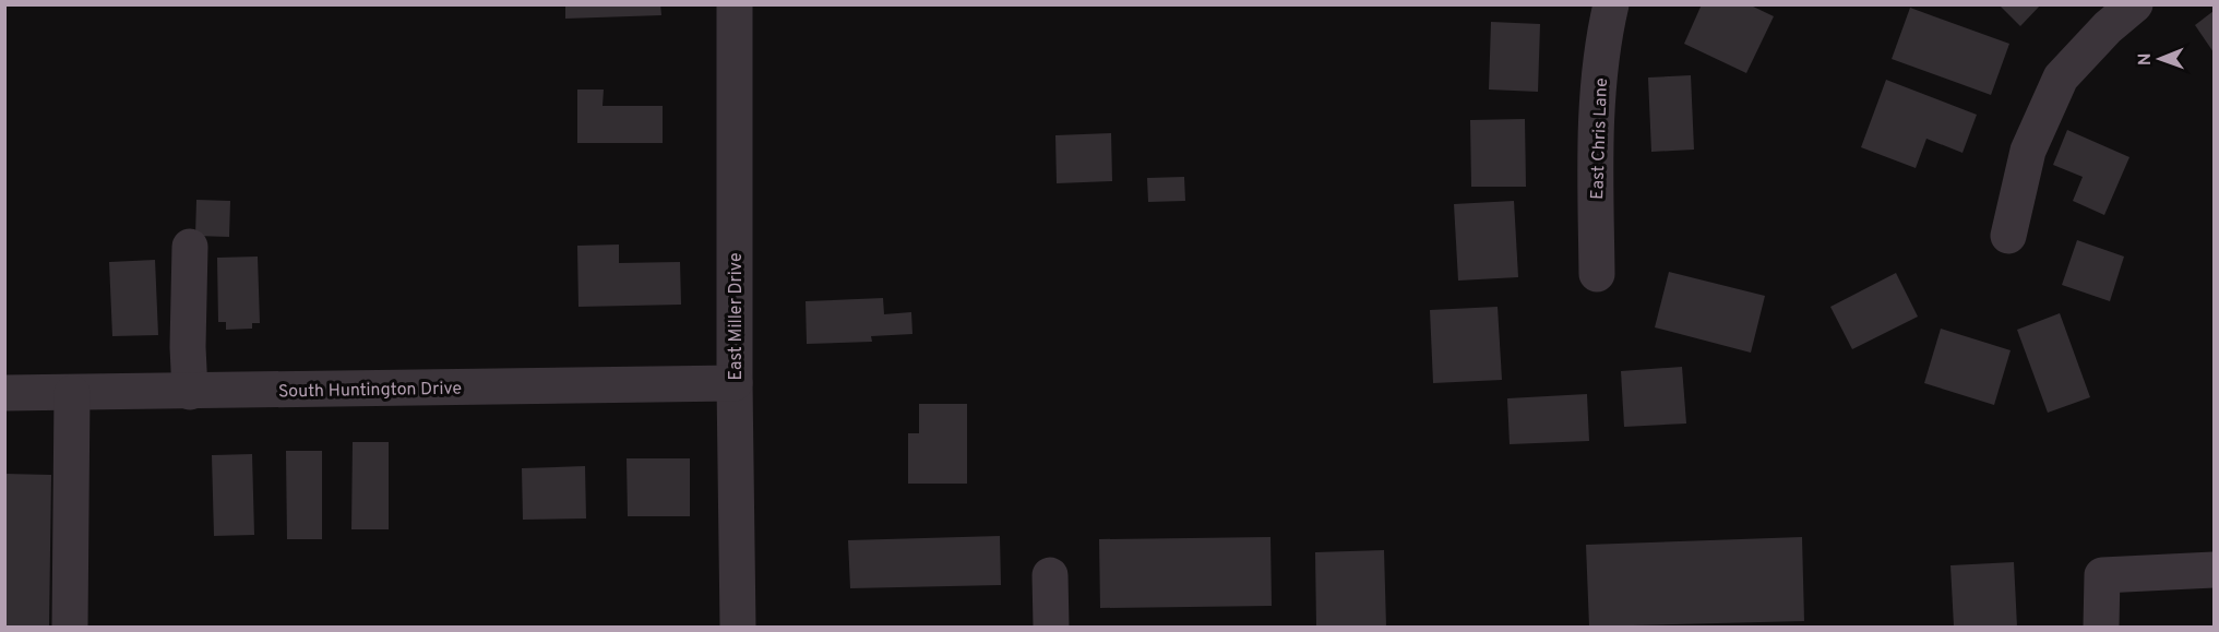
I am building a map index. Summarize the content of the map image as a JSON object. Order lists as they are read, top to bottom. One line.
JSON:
{"streets":{"street":["East Chris Lane","East Miller Drive","South Huntington Drive"]},"crossings":[["East Miller Drive","South Huntington Drive"]],"north":"left"}
